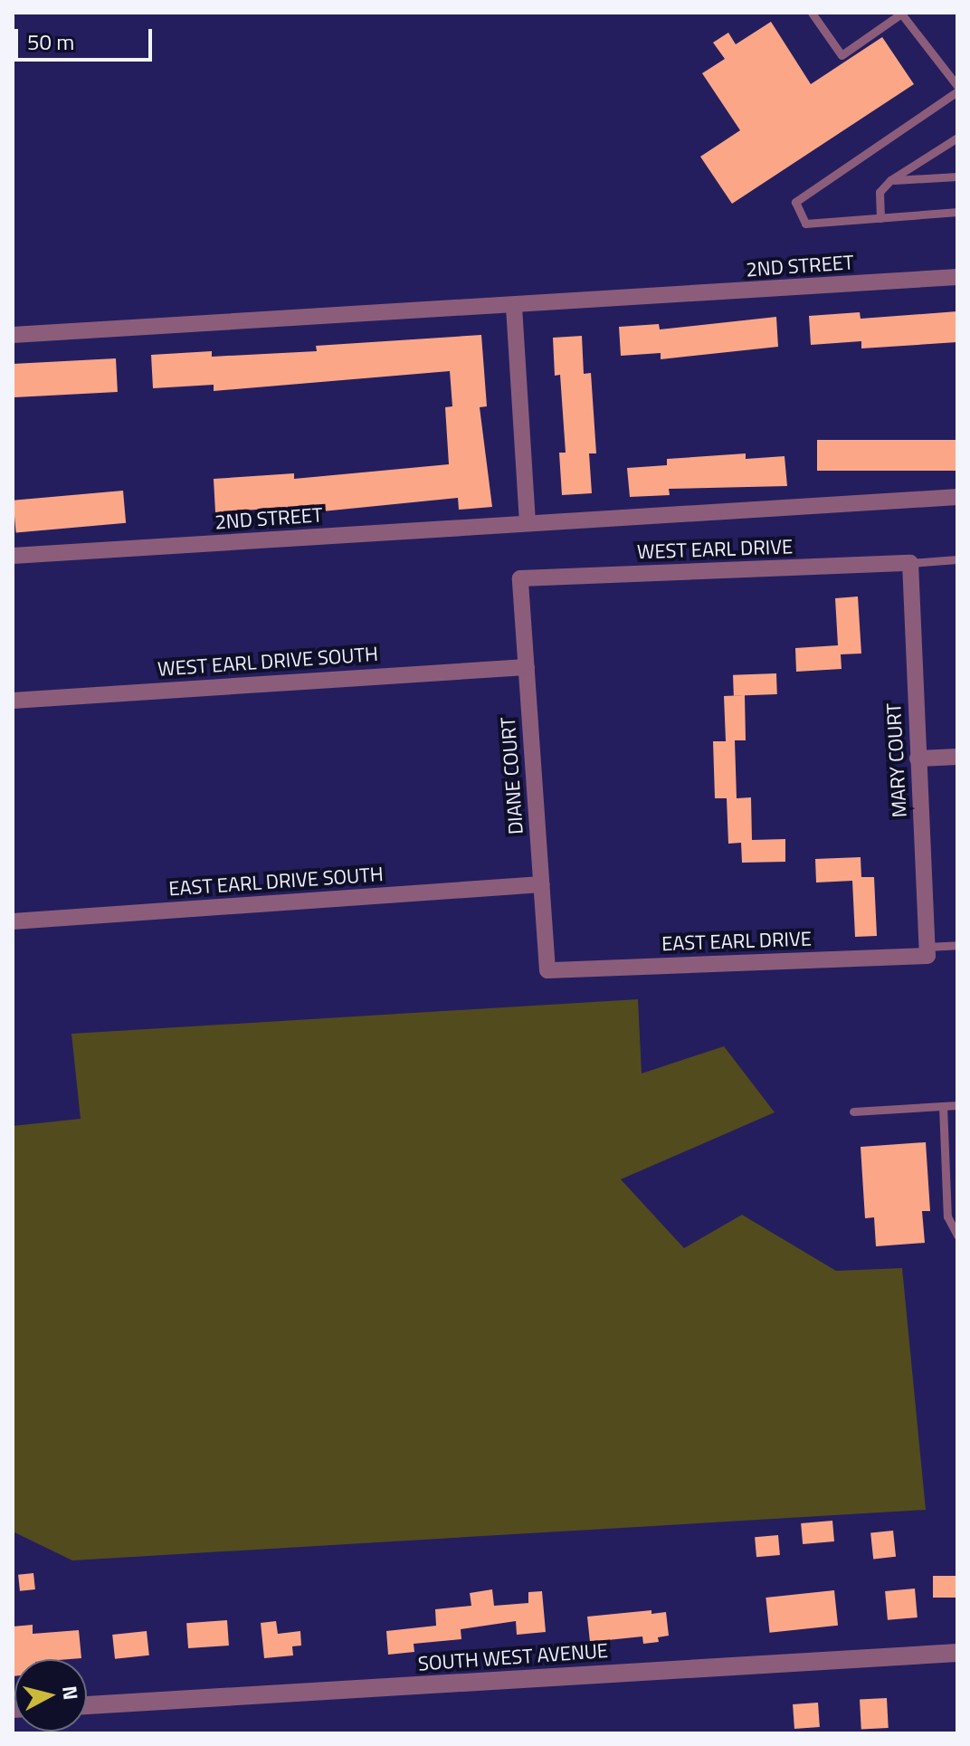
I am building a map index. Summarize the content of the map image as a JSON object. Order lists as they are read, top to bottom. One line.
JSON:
{"streets":{"street":["2ND STREET","WEST EARL DRIVE","WEST EARL DRIVE SOUTH","MARY COURT","DIANE COURT","EAST EARL DRIVE SOUTH","EAST EARL DRIVE","SOUTH WEST AVENUE"]},"crossings":[["WEST EARL DRIVE","MARY COURT"],["WEST EARL DRIVE","DIANE COURT"],["WEST EARL DRIVE SOUTH","DIANE COURT"],["MARY COURT","EAST EARL DRIVE"],["DIANE COURT","EAST EARL DRIVE SOUTH"],["DIANE COURT","EAST EARL DRIVE"]],"scale_bar":"50 m","north":"right"}
